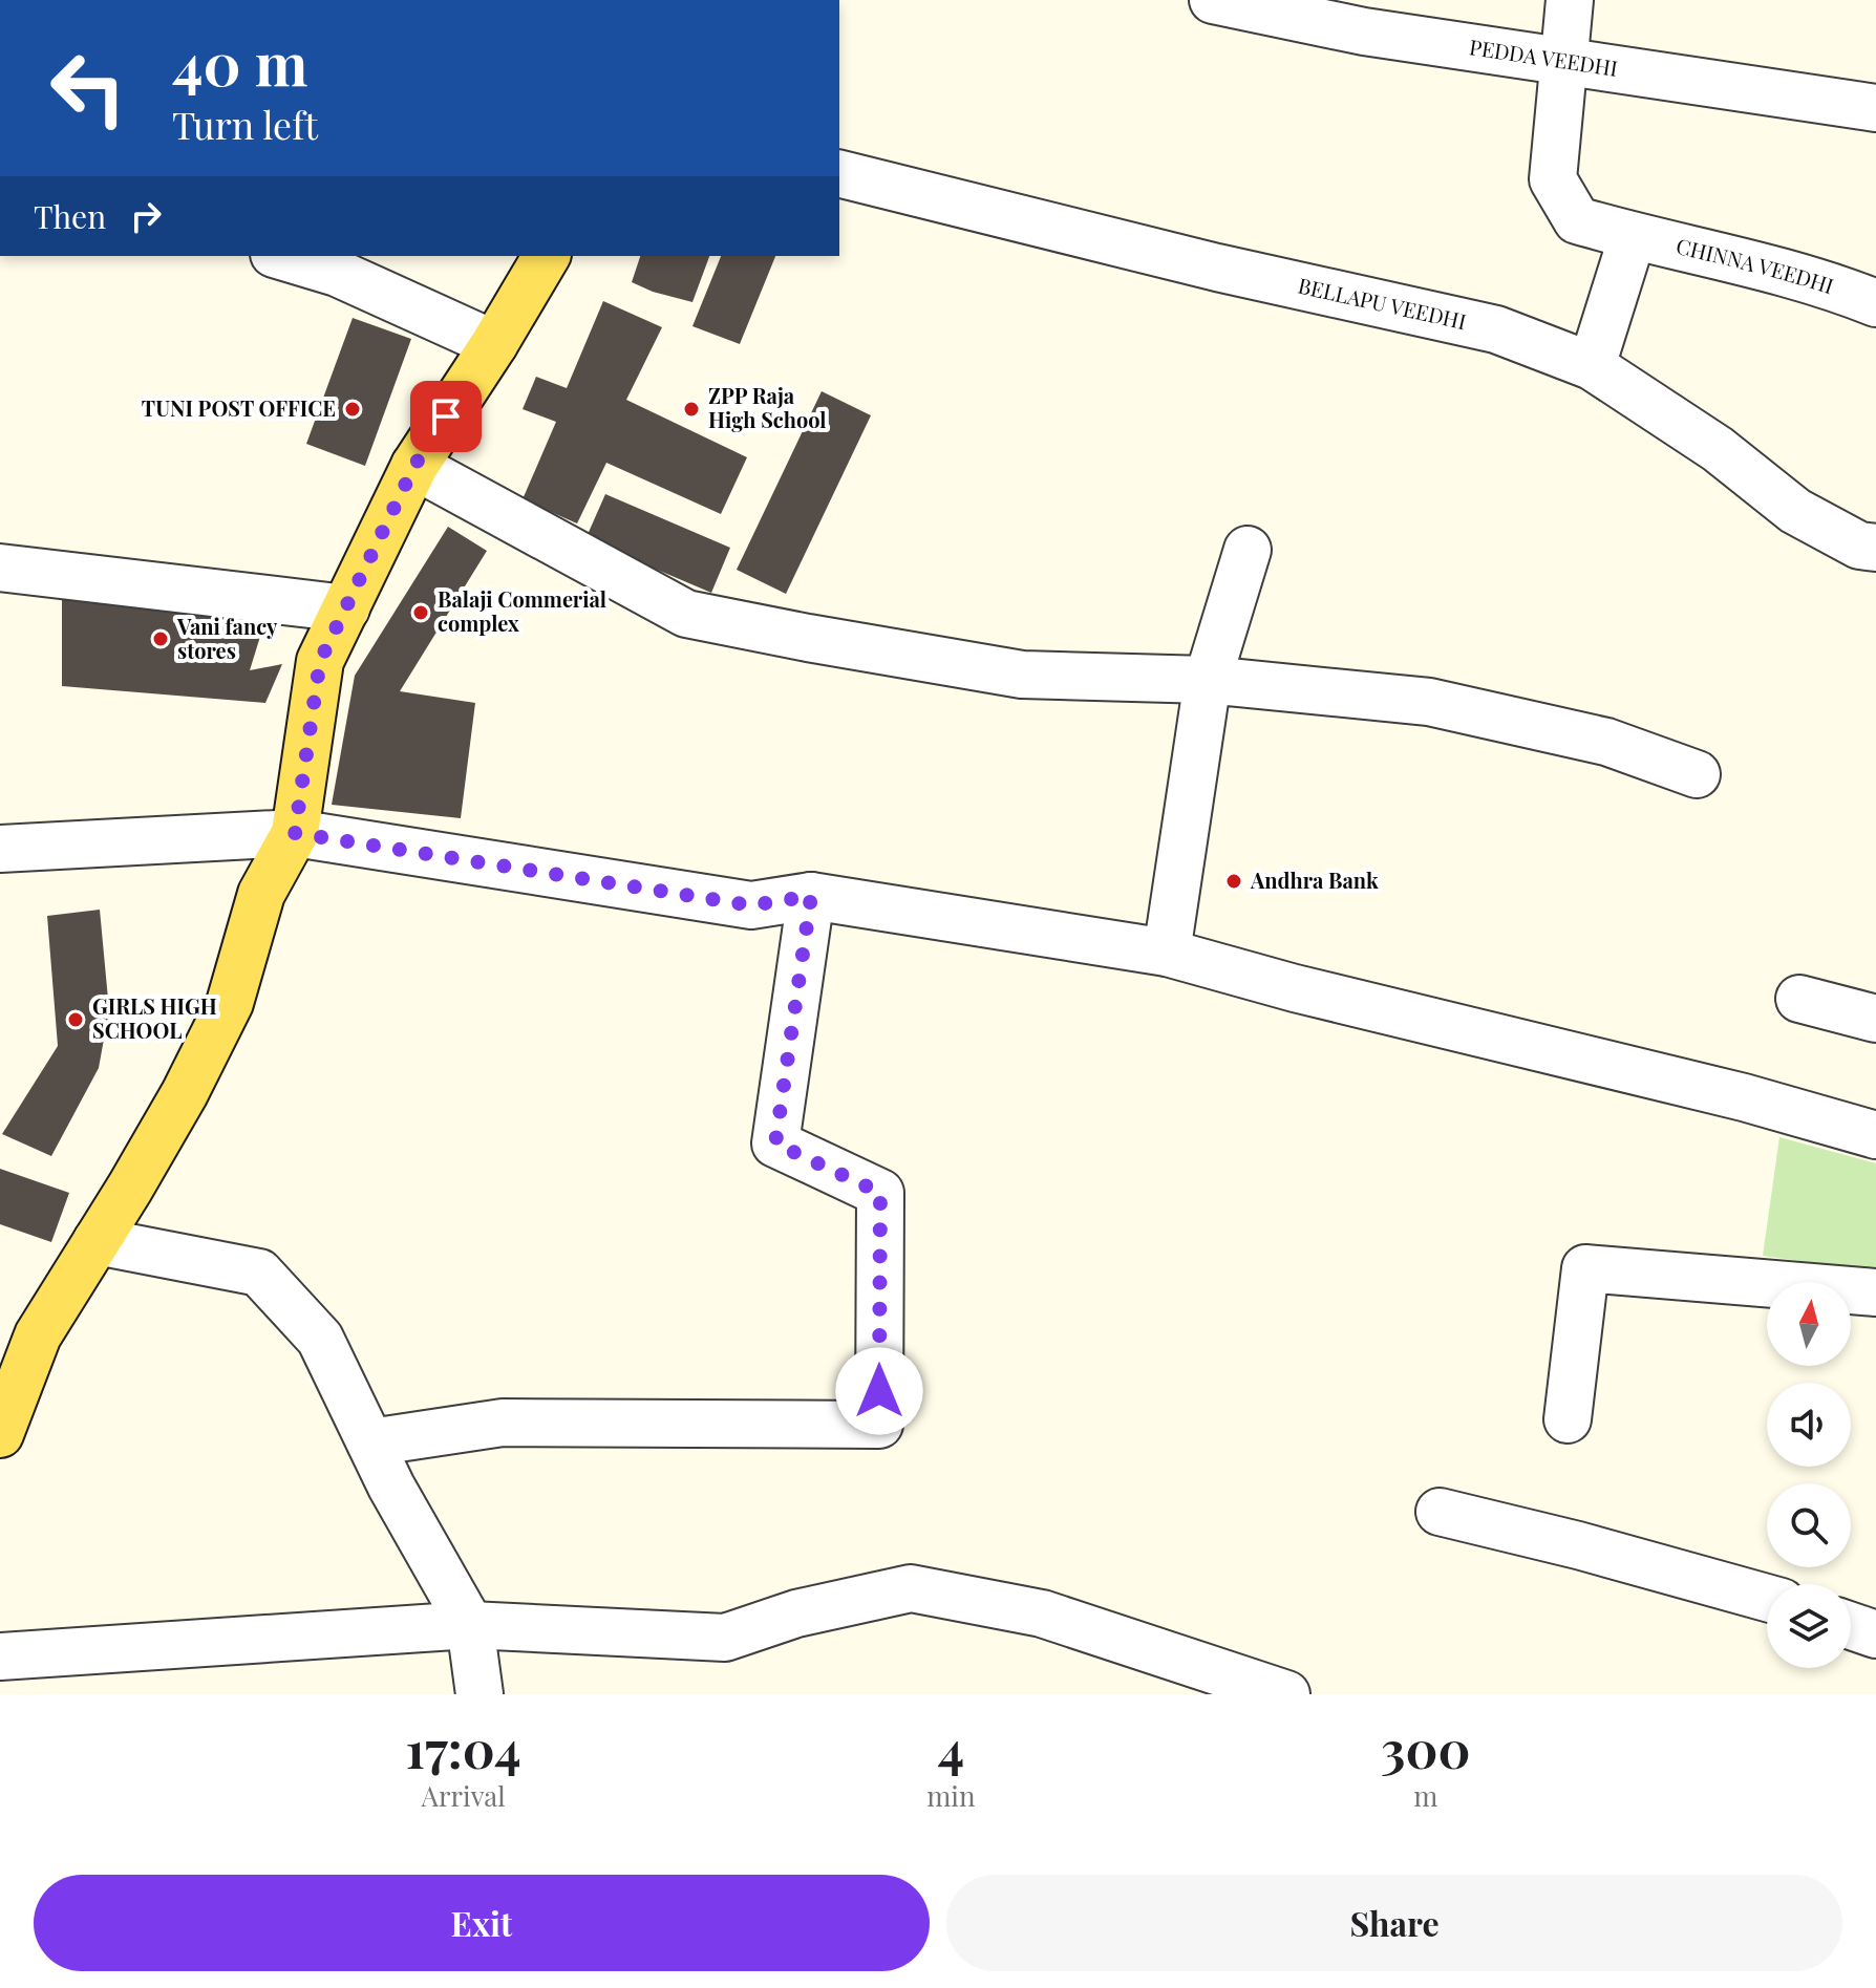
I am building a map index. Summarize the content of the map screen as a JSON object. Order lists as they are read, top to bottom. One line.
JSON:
{"streets":{"street":["PEDDA VEEDHI","CHINNA VEEDHI","BELLAPU VEEDHI"]},"crossings":[["PEDDA VEEDHI","CHINNA VEEDHI"]],"places":["TUNI POST OFFICE","ZPP Raja High School","Balaji Commerial complex","Vani fancy stores","Andhra Bank","GIRLS HIGH SCHOOL"],"north":"top","page":{"turn":["40 m","Turn left"],"then":"Then","eta":["17:04","Arrival","4","min","300","m"],"buttons":["Exit","Share"]}}
